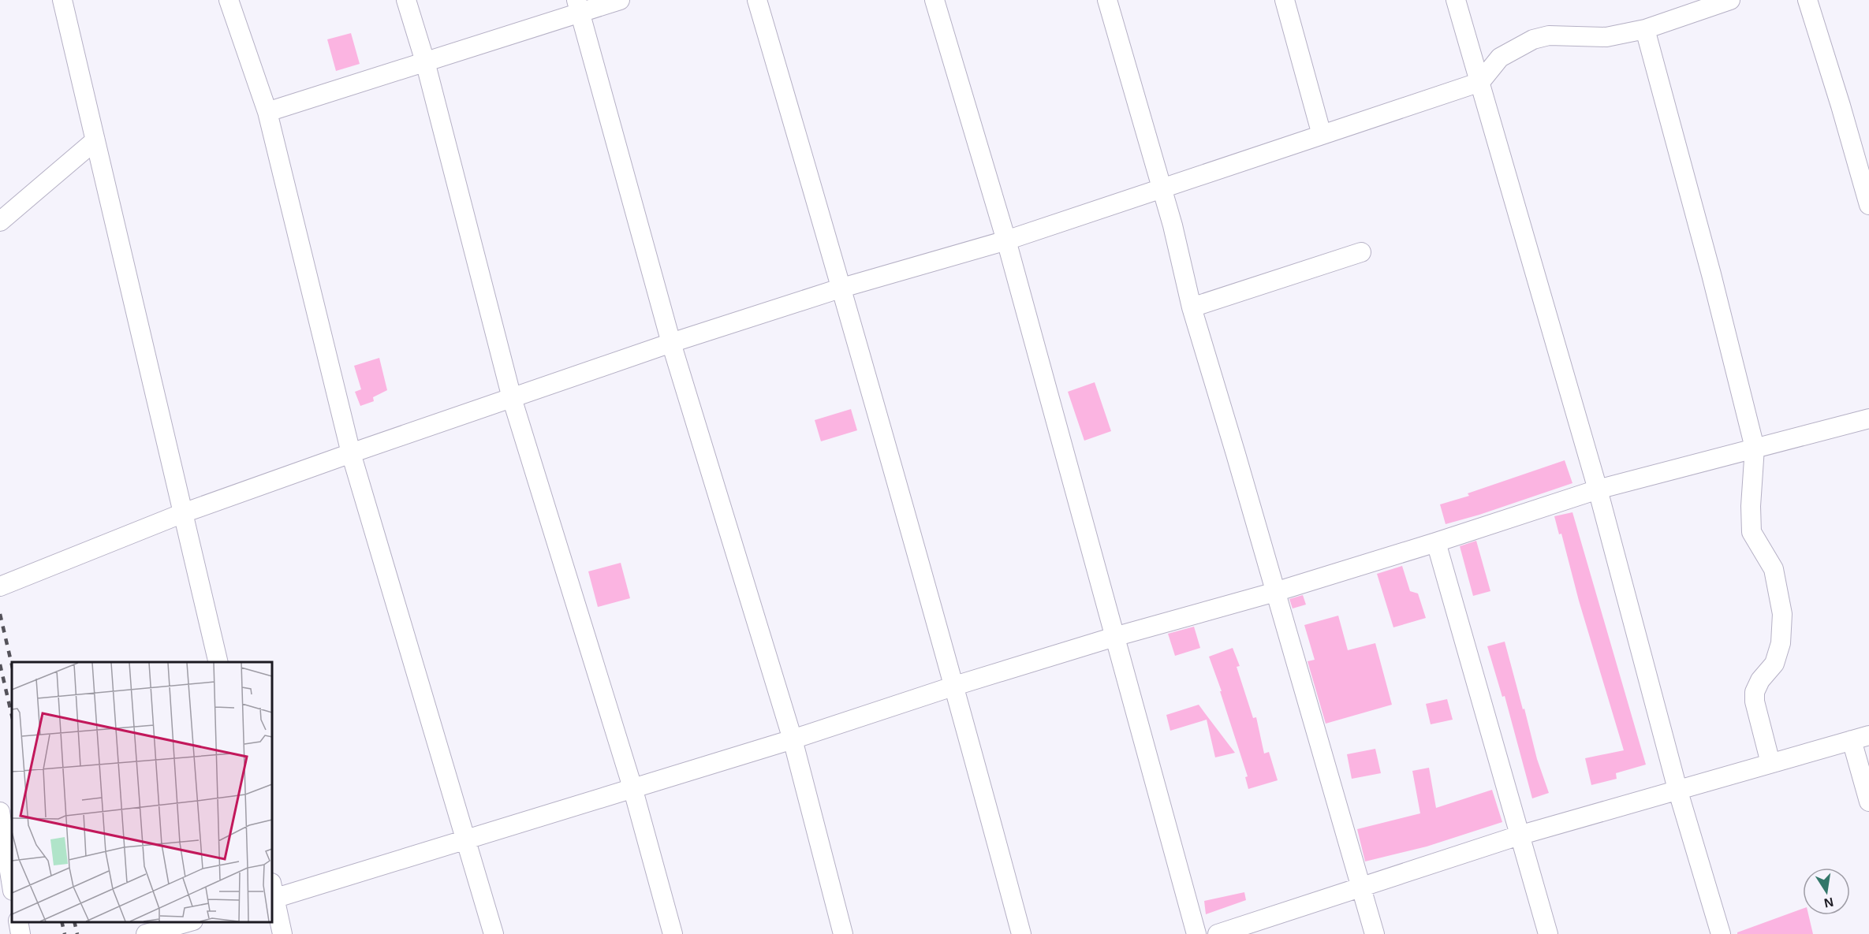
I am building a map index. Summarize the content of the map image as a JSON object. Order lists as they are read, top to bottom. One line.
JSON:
{"north":"bottom"}
